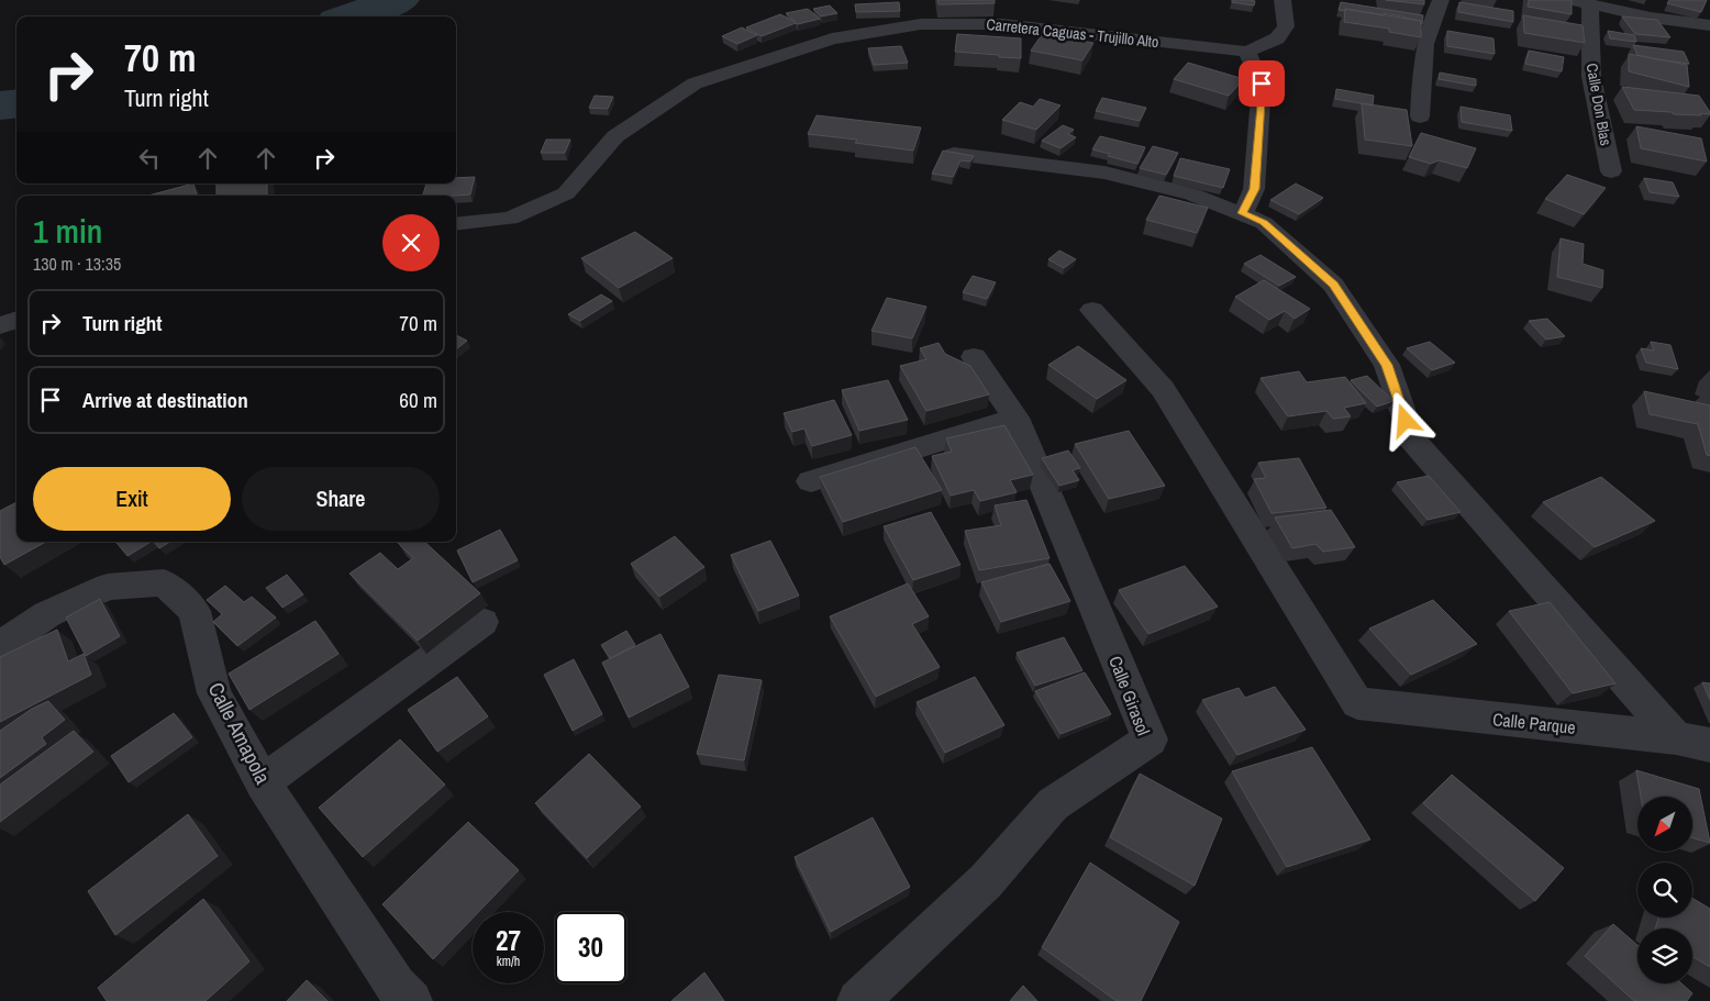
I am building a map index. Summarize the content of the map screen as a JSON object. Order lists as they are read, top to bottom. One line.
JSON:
{"streets":{"street":["Carretera Caguas - Trujillo Alto","Calle Don Blas","Calle Girasol","Calle Parque","Calle Amapola"]},"north":"bottom left","page":{"turn":["70 m","Turn right"],"heading":["1 min","130 m · 13:35"],"list":[{"name":"Turn right","value":"70 m"},{"name":"Arrive at destination","value":"60 m"}],"buttons":["Exit","Share"],"speed":"27 km/h","limit":"30"}}
